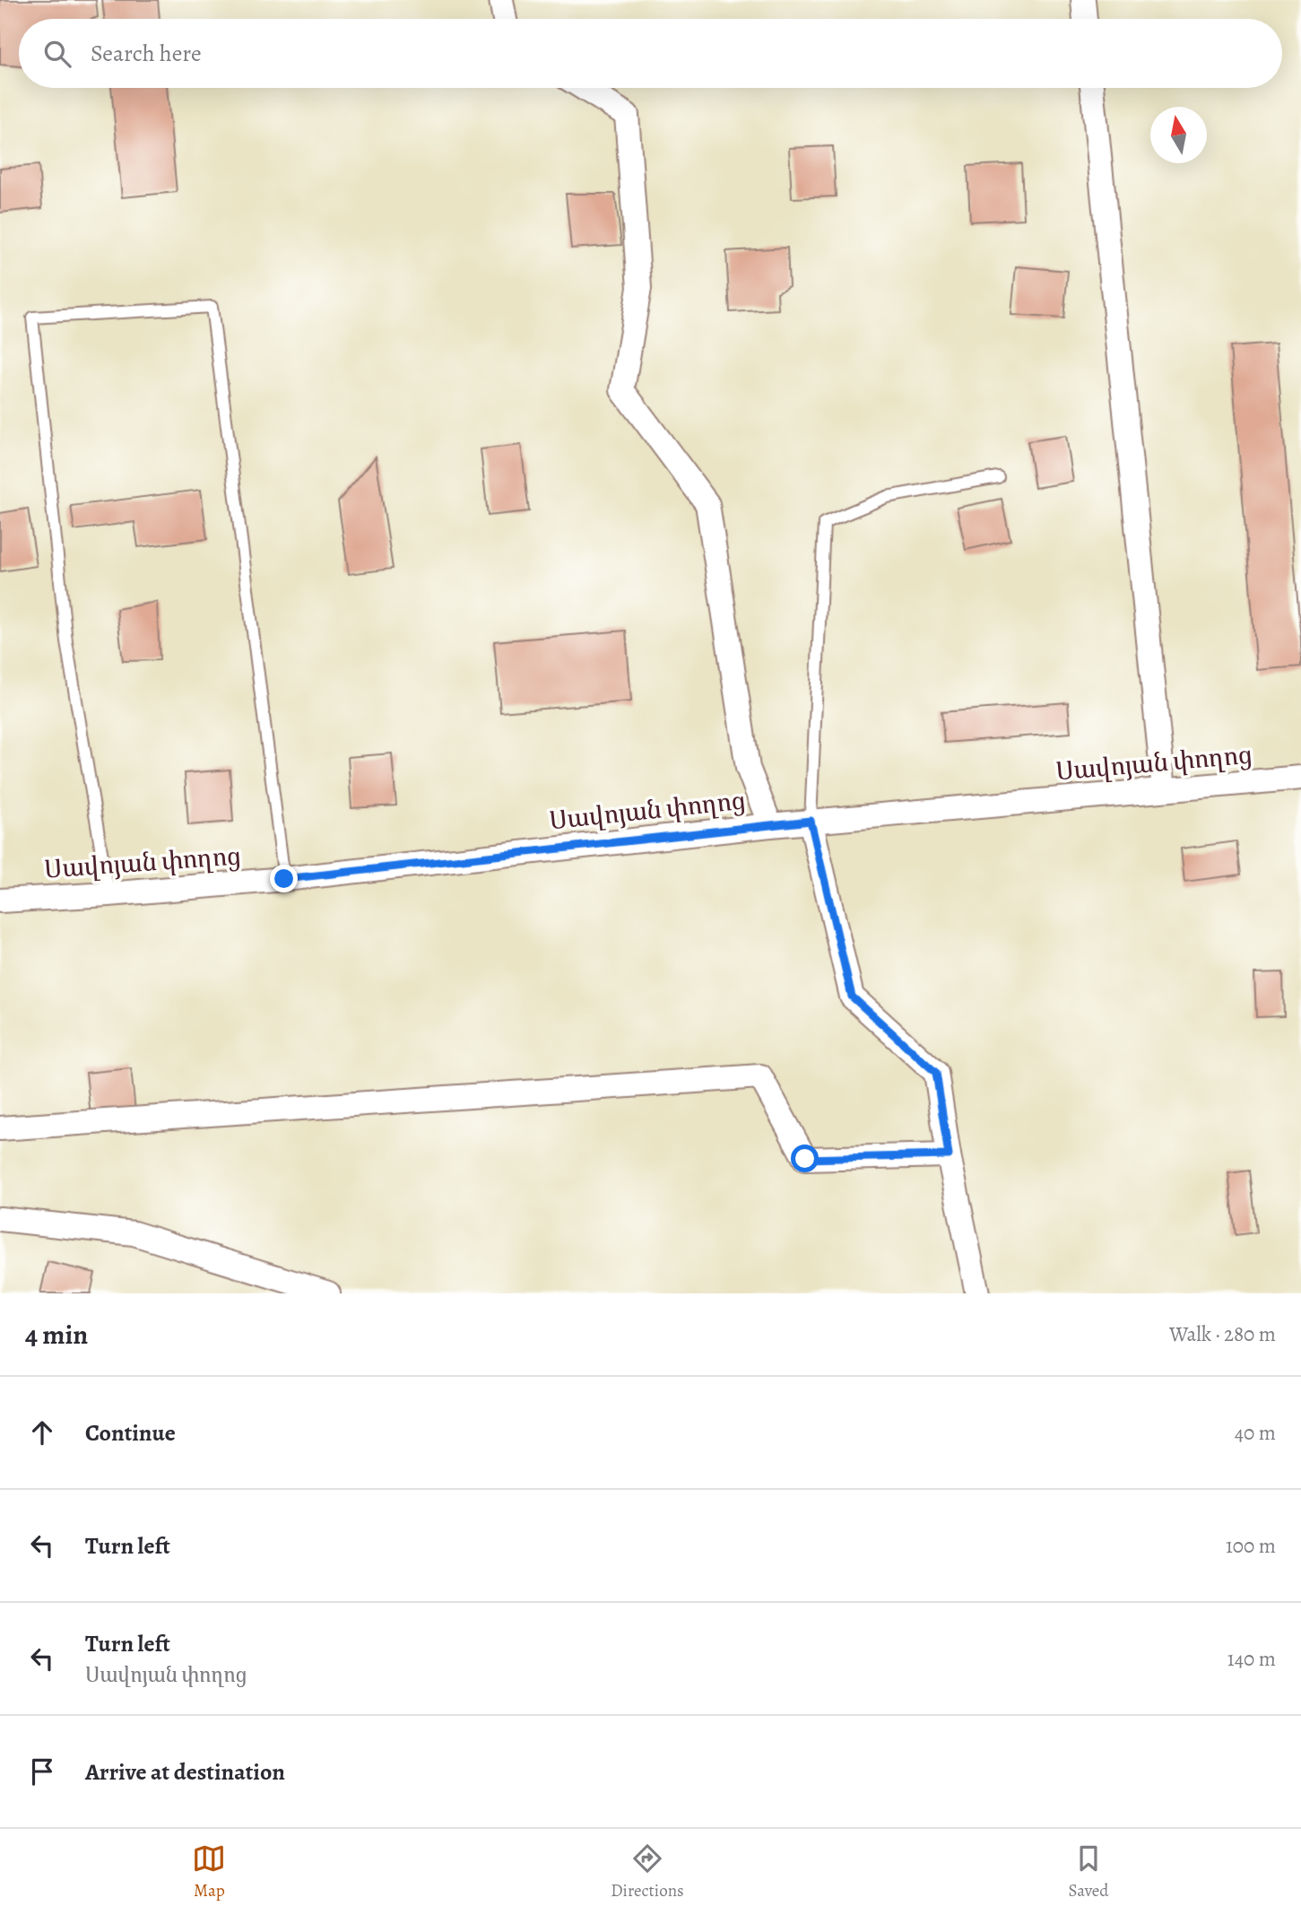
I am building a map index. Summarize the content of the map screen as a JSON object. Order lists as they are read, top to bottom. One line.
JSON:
{"streets":{"street":["Սավոյան փողոց"]},"north":"top","page":{"search":"Search here","heading":["4 min","Walk · 280 m"],"list":[["Continue","40 m"],["Turn left","100 m"],["Turn left","Սավոյան փողոց","140 m"],"Arrive at destination"],"nav":["Map","Directions","Saved"]}}
